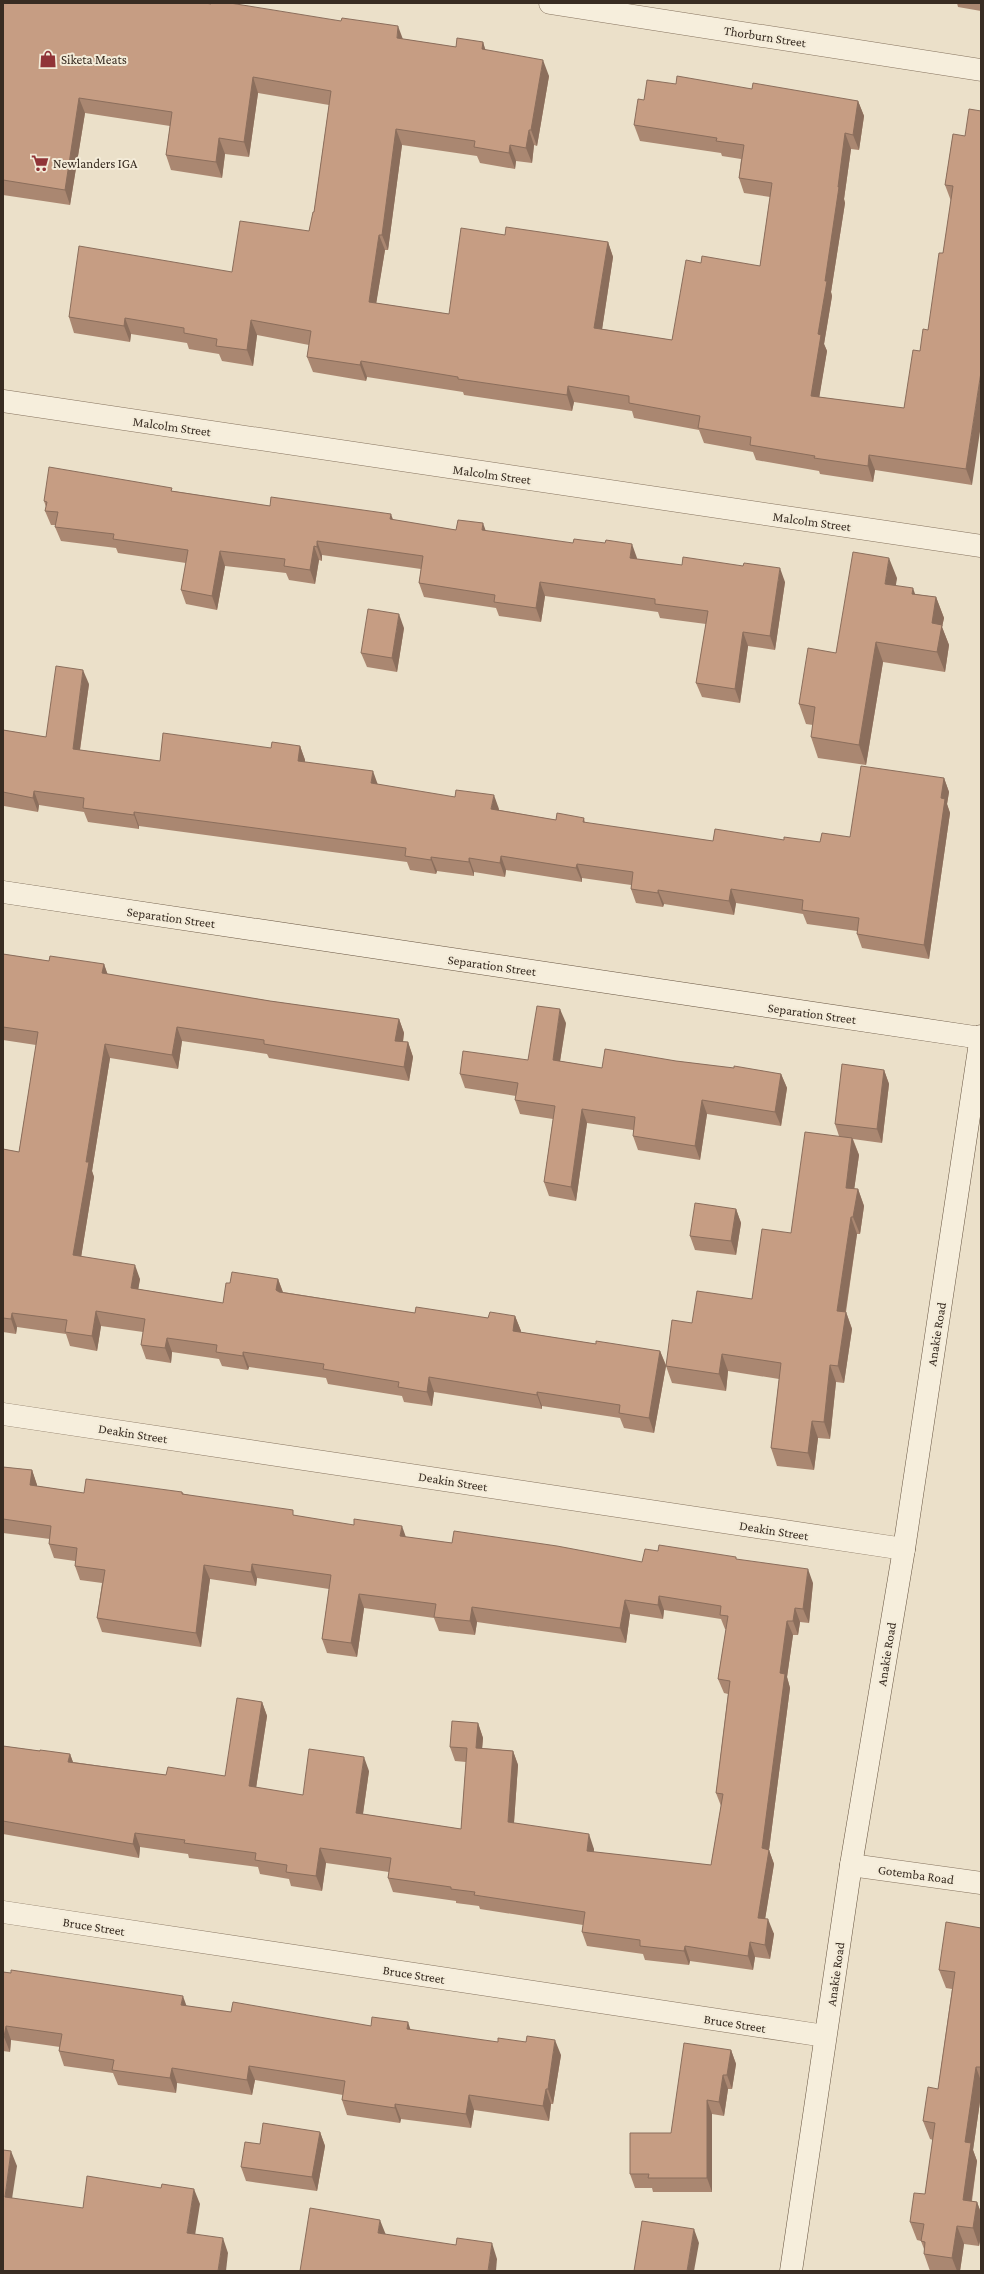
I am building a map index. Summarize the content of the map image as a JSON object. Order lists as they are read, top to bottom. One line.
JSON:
{"streets":{"street":["Thorburn Street","Malcolm Street","Separation Street","Anakie Road","Deakin Street","Gotemba Road","Bruce Street"]},"crossings":[["Separation Street","Anakie Road"],["Anakie Road","Deakin Street"],["Anakie Road","Gotemba Road"],["Anakie Road","Bruce Street"]],"places":{"shop":["Siketa Meats"],"supermarket":["Newlanders IGA"]}}
